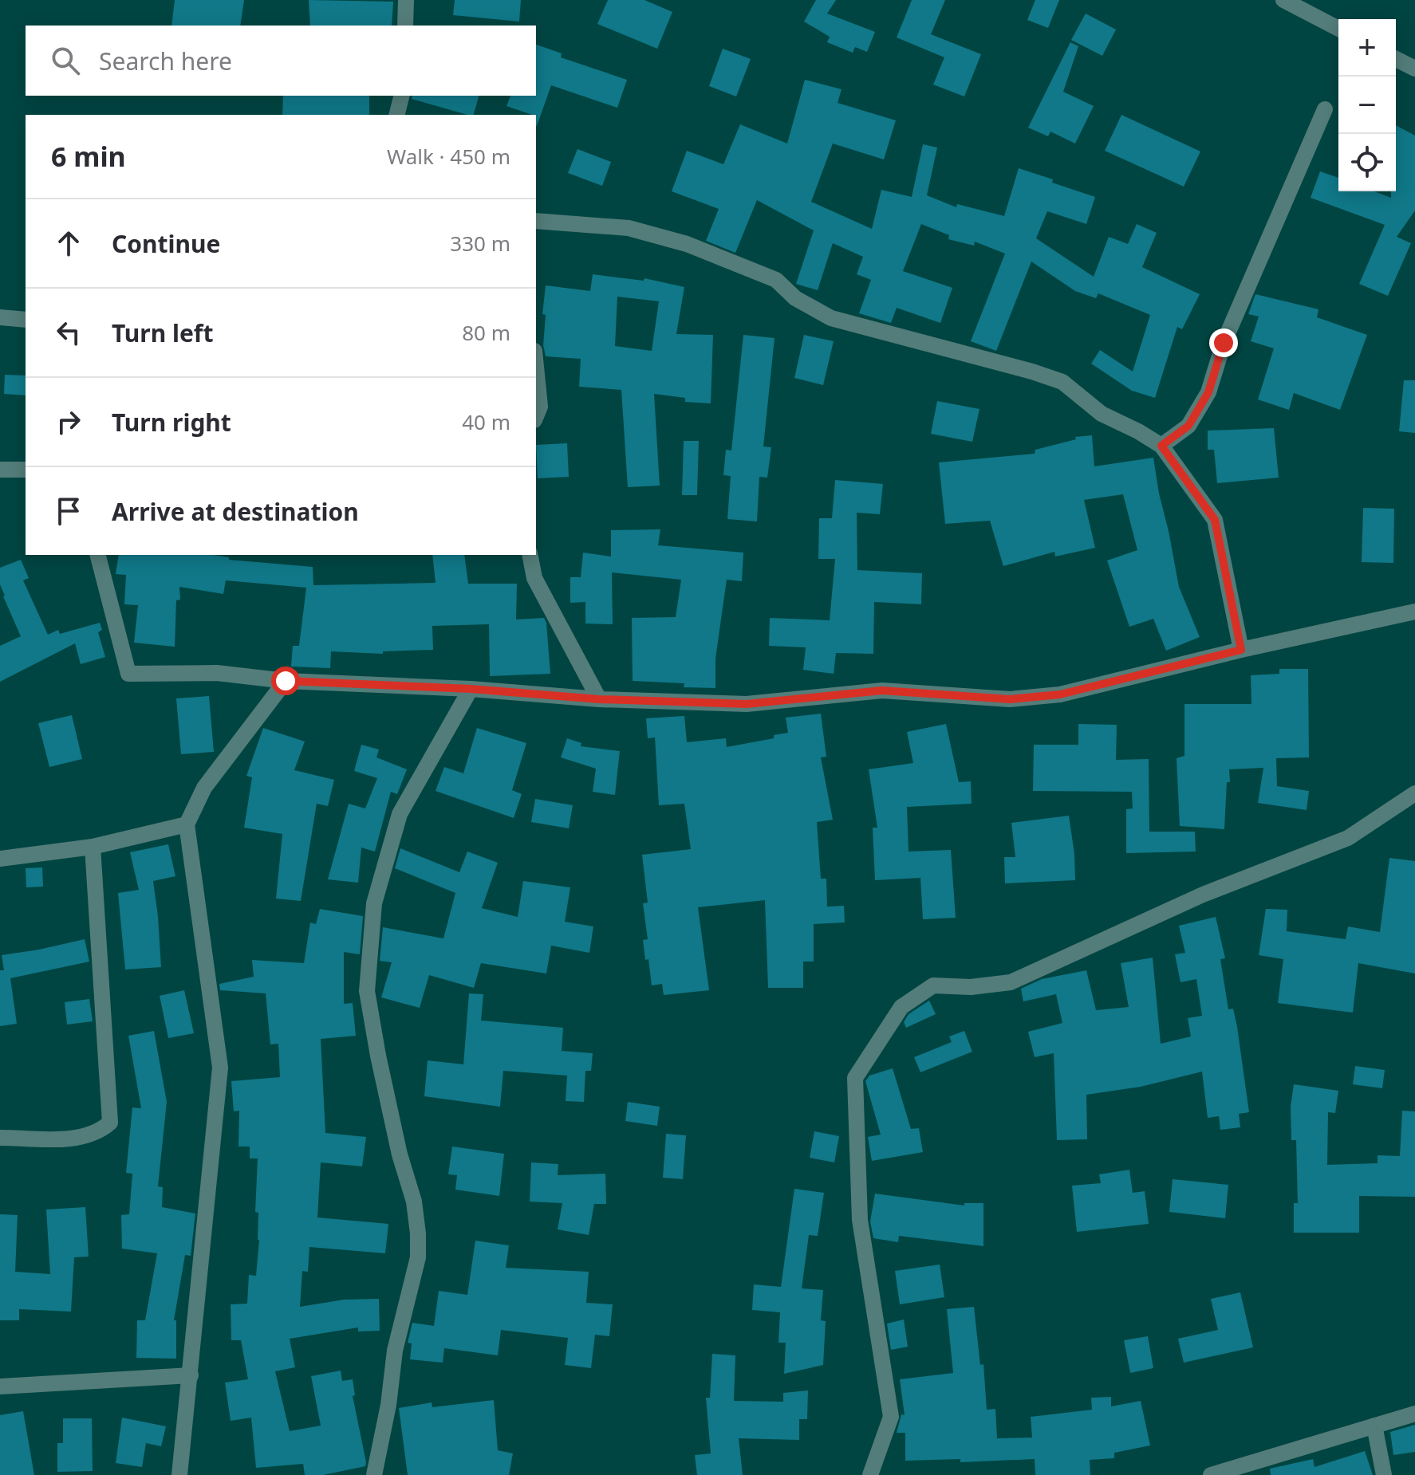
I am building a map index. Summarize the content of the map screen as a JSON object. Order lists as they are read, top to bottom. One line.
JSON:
{"page":{"map_buttons":["+","−"],"search":"Search here","heading":["6 min","Walk · 450 m"],"list":[["Continue","330 m"],["Turn left","80 m"],["Turn right","40 m"],"Arrive at destination"]}}
